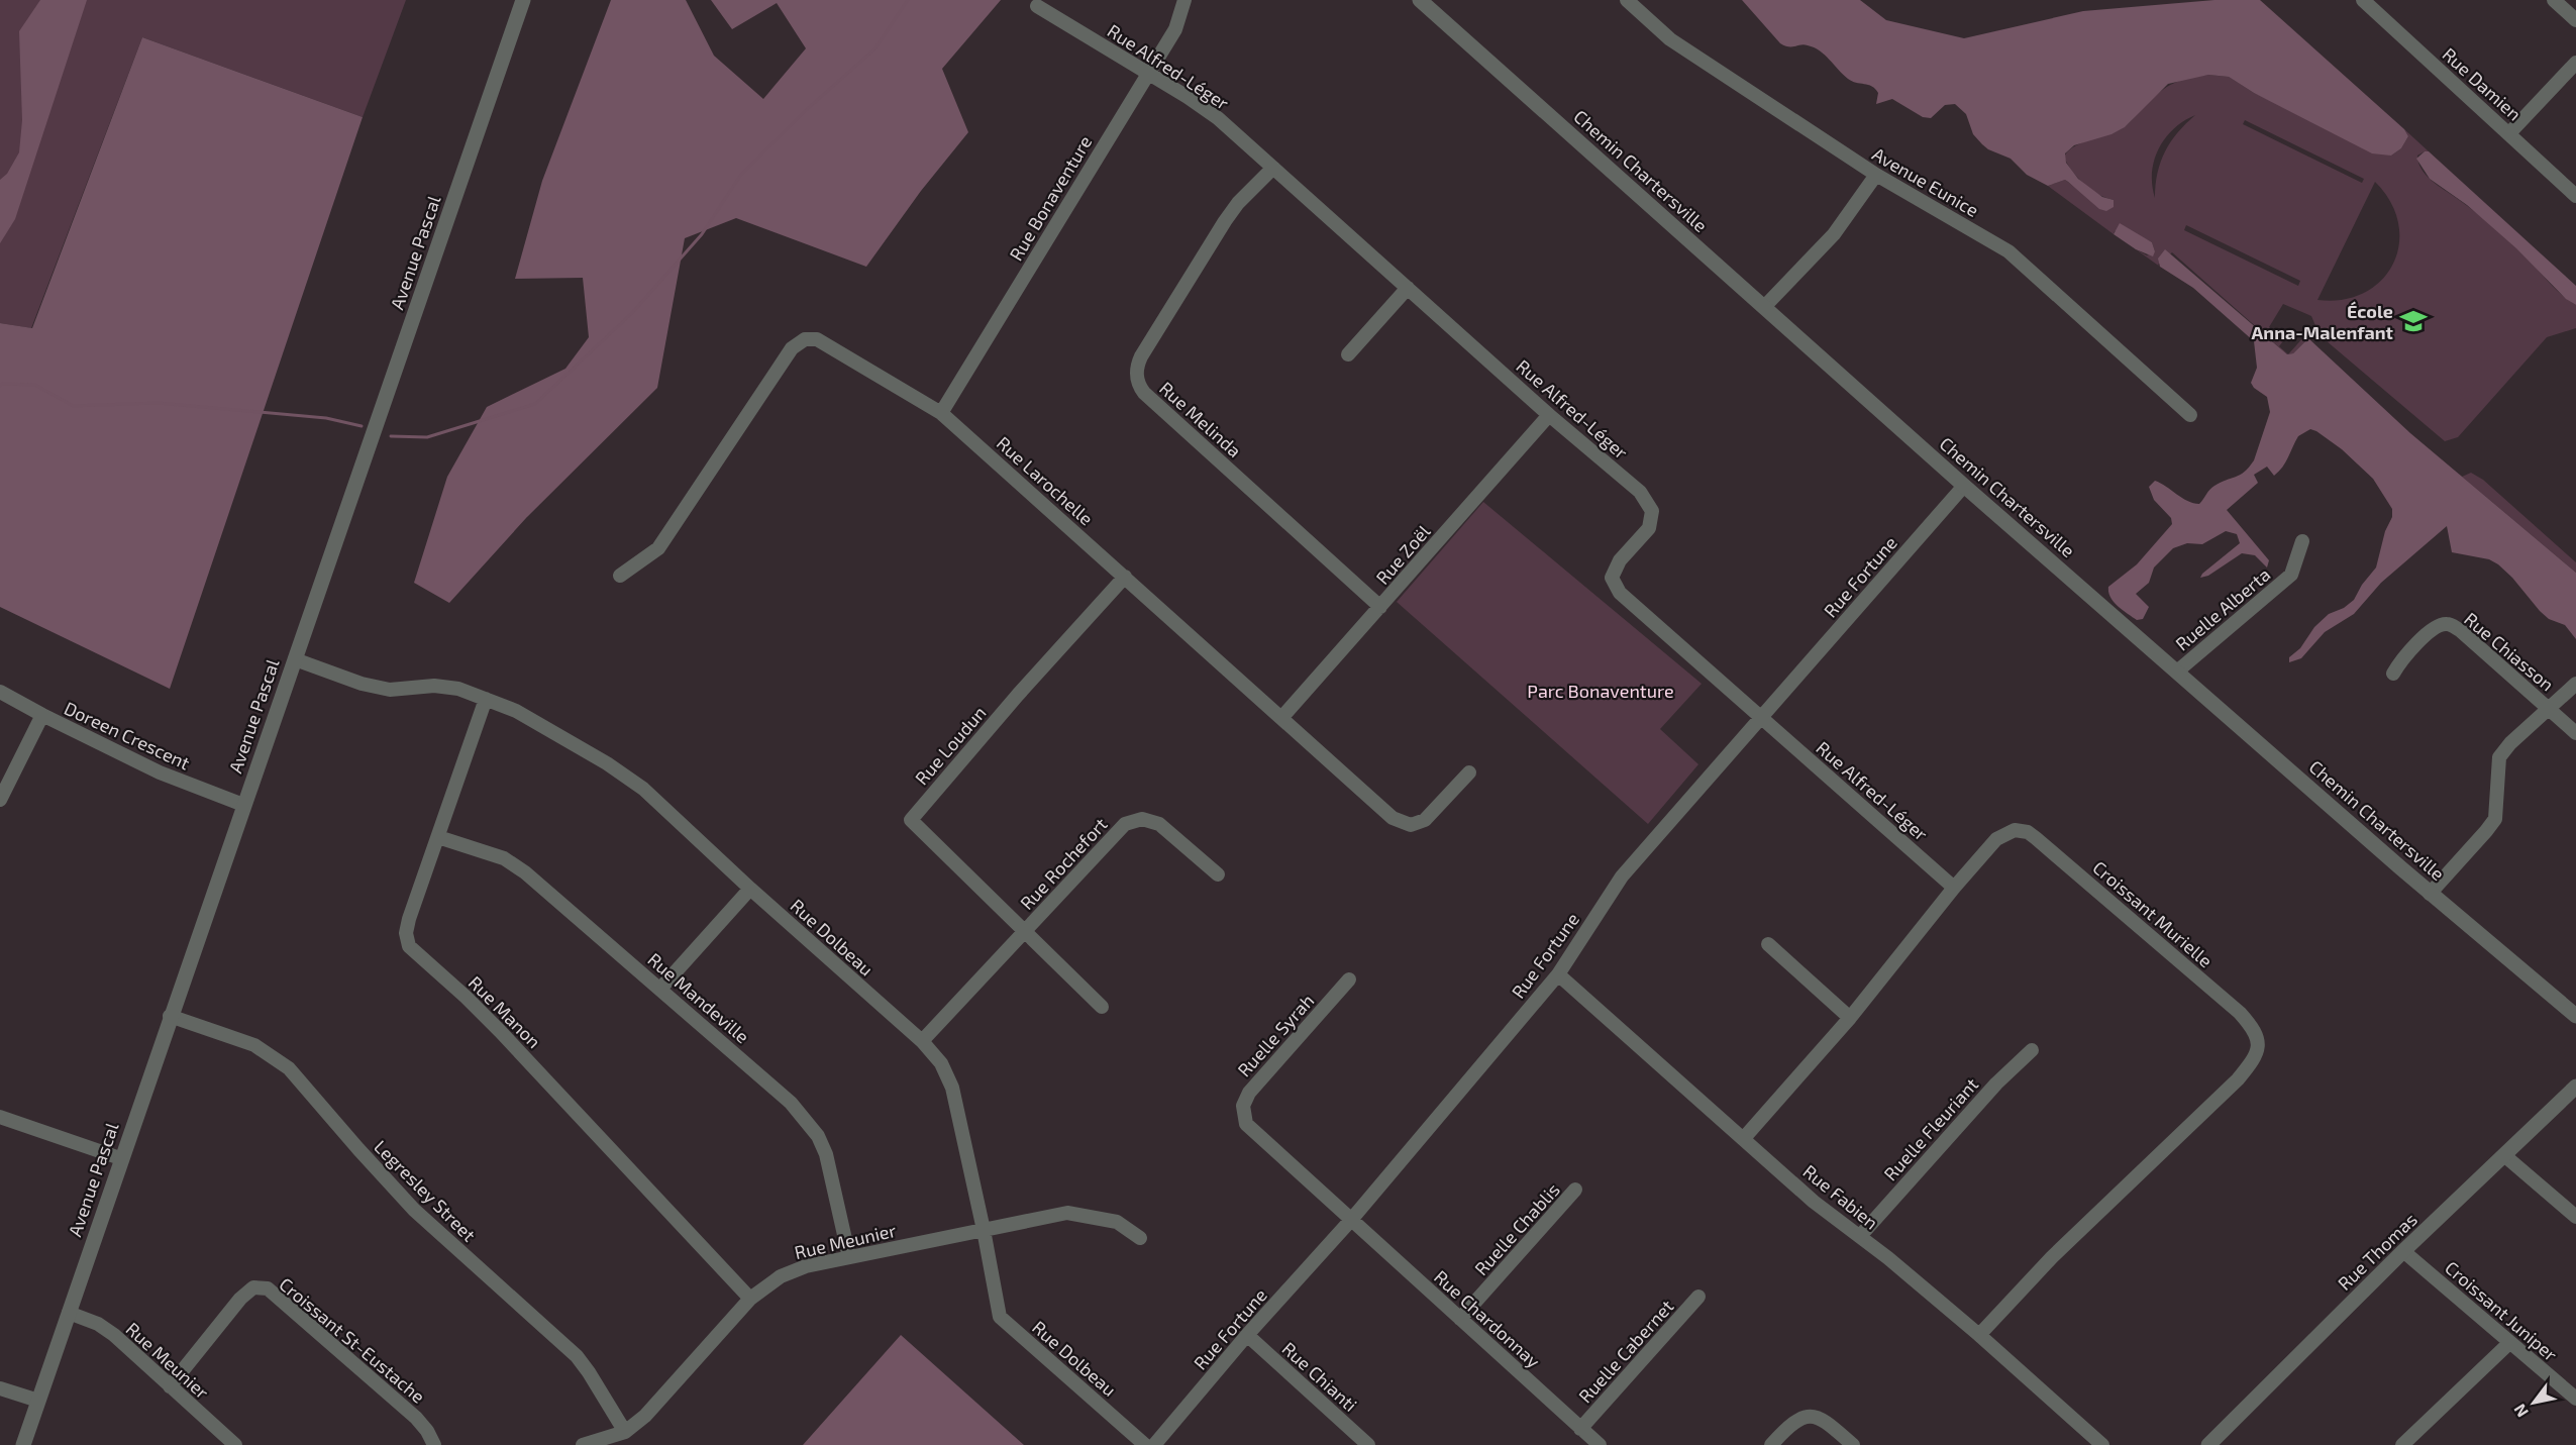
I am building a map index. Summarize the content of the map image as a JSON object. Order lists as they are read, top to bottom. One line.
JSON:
{"streets":{"street":["Rue Alfred-Léger","Rue Damien","Chemin Chartersville","Avenue Eunice","Rue Bonaventure","Avenue Pascal","Rue Melinda","Rue Larochelle","Rue Zoël","Rue Fortune","Ruelle Alberta","Rue Chiasson","Doreen Crescent","Rue Loudun","Rue Rochefort","Croissant Murielle","Rue Dolbeau","Rue Mandeville","Rue Manon","Ruelle Syrah","Ruelle Fleuriant","Legresley Street","Rue Fabien","Ruelle Chablis","Rue Meunier","Rue Thomas","Croissant Juniper","Rue Chardonnay","Croissant St-Eustache","Ruelle Cabernet","Rue Chianti"]},"crossings":[["Rue Alfred-Léger","Rue Bonaventure"],["Rue Alfred-Léger","Rue Melinda"],["Rue Alfred-Léger","Rue Zoël"],["Rue Alfred-Léger","Rue Fortune"],["Rue Alfred-Léger","Croissant Murielle"],["Chemin Chartersville","Rue Fortune"],["Chemin Chartersville","Ruelle Alberta"],["Rue Bonaventure","Rue Larochelle"],["Avenue Pascal","Doreen Crescent"],["Avenue Pascal","Rue Dolbeau"],["Avenue Pascal","Legresley Street"],["Avenue Pascal","Rue Meunier"],["Rue Melinda","Rue Zoël"],["Rue Larochelle","Rue Zoël"],["Rue Larochelle","Rue Loudun"],["Rue Fortune","Ruelle Syrah"],["Rue Fortune","Rue Fabien"],["Rue Fortune","Rue Chardonnay"],["Rue Fortune","Rue Chianti"],["Rue Loudun","Rue Rochefort"],["Rue Rochefort","Rue Dolbeau"],["Croissant Murielle","Rue Fabien"],["Rue Dolbeau","Rue Manon"],["Rue Dolbeau","Rue Meunier"],["Rue Mandeville","Rue Manon"],["Rue Mandeville","Rue Meunier"],["Rue Manon","Rue Meunier"],["Ruelle Syrah","Rue Chardonnay"],["Ruelle Fleuriant","Rue Fabien"],["Legresley Street","Rue Meunier"],["Ruelle Chablis","Rue Chardonnay"],["Rue Meunier","Croissant St-Eustache"],["Rue Thomas","Croissant Juniper"],["Rue Chardonnay","Ruelle Cabernet"]],"parks":["Parc Bonaventure"],"places":{"school or university":["École Anna-Malenfant"]},"north":"bottom left"}
